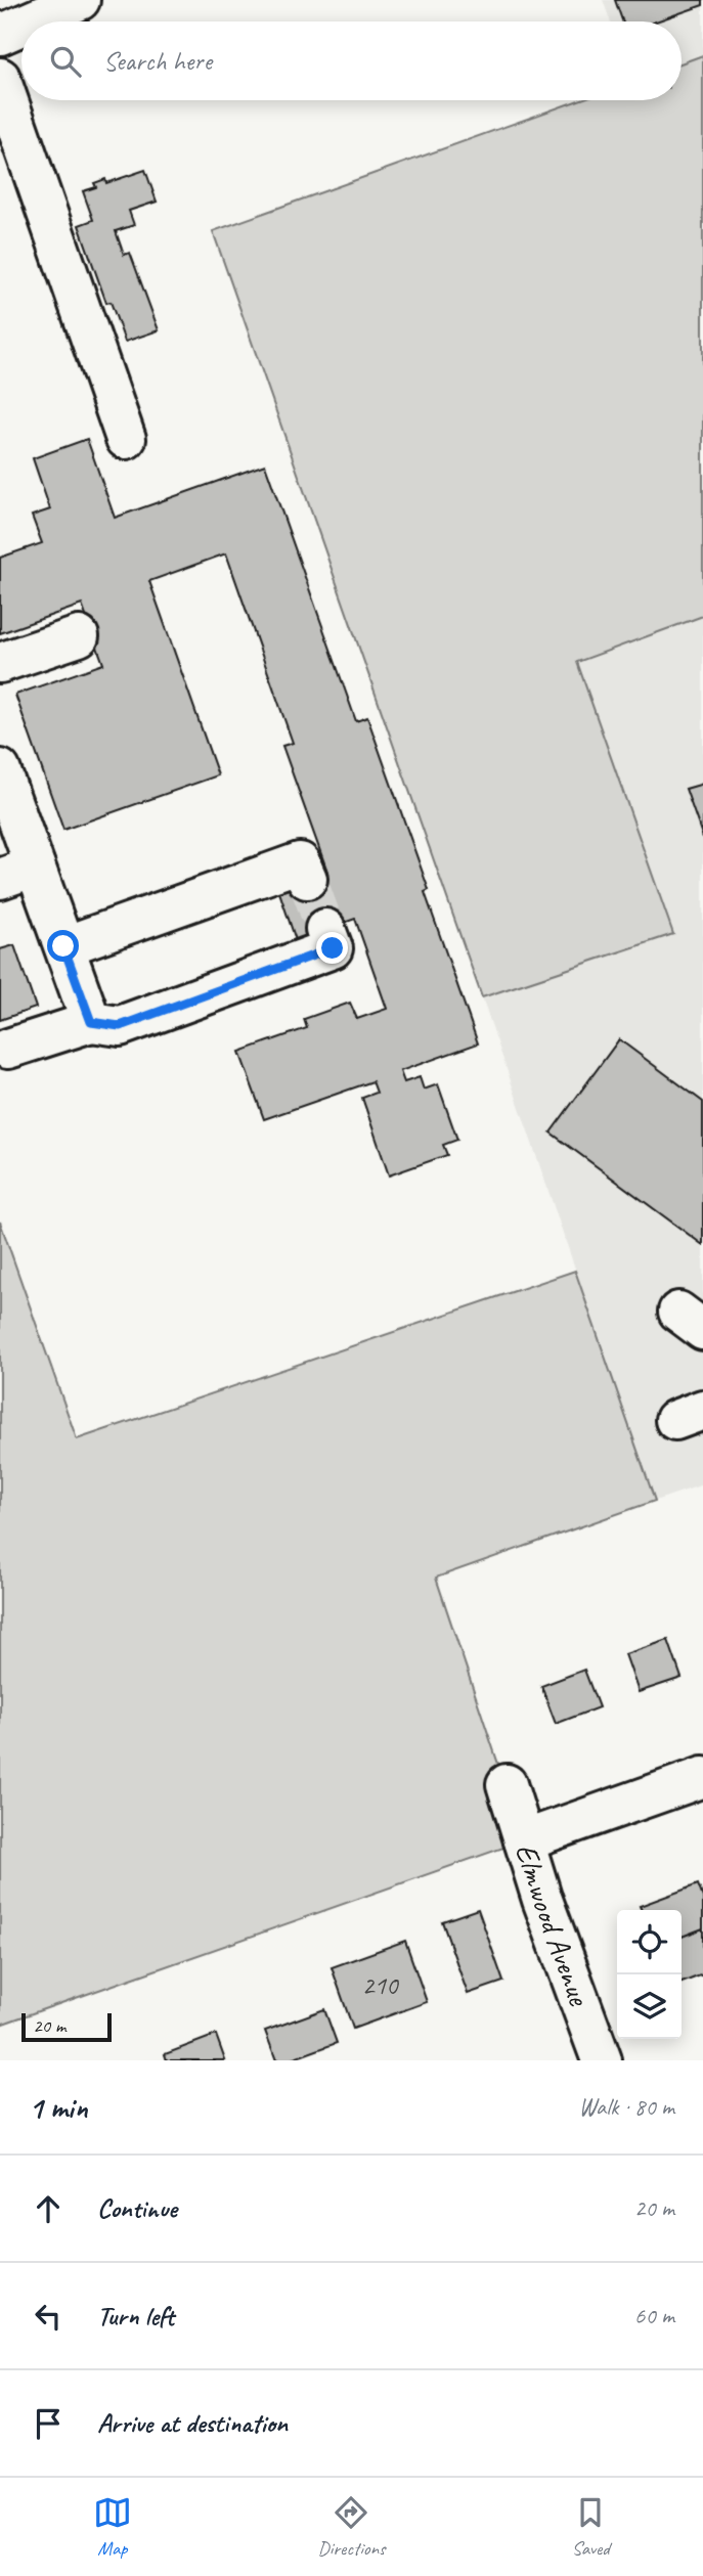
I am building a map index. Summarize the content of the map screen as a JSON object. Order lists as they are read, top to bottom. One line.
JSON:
{"streets":{"street":["Elmwood Avenue"]},"house_numbers":["210"],"scale_bar":"20 m","page":{"search":"Search here","scale":"20 m","heading":["1 min","Walk · 80 m"],"list":[["Continue","20 m"],["Turn left","60 m"],"Arrive at destination"],"nav":["Map","Directions","Saved"]}}
